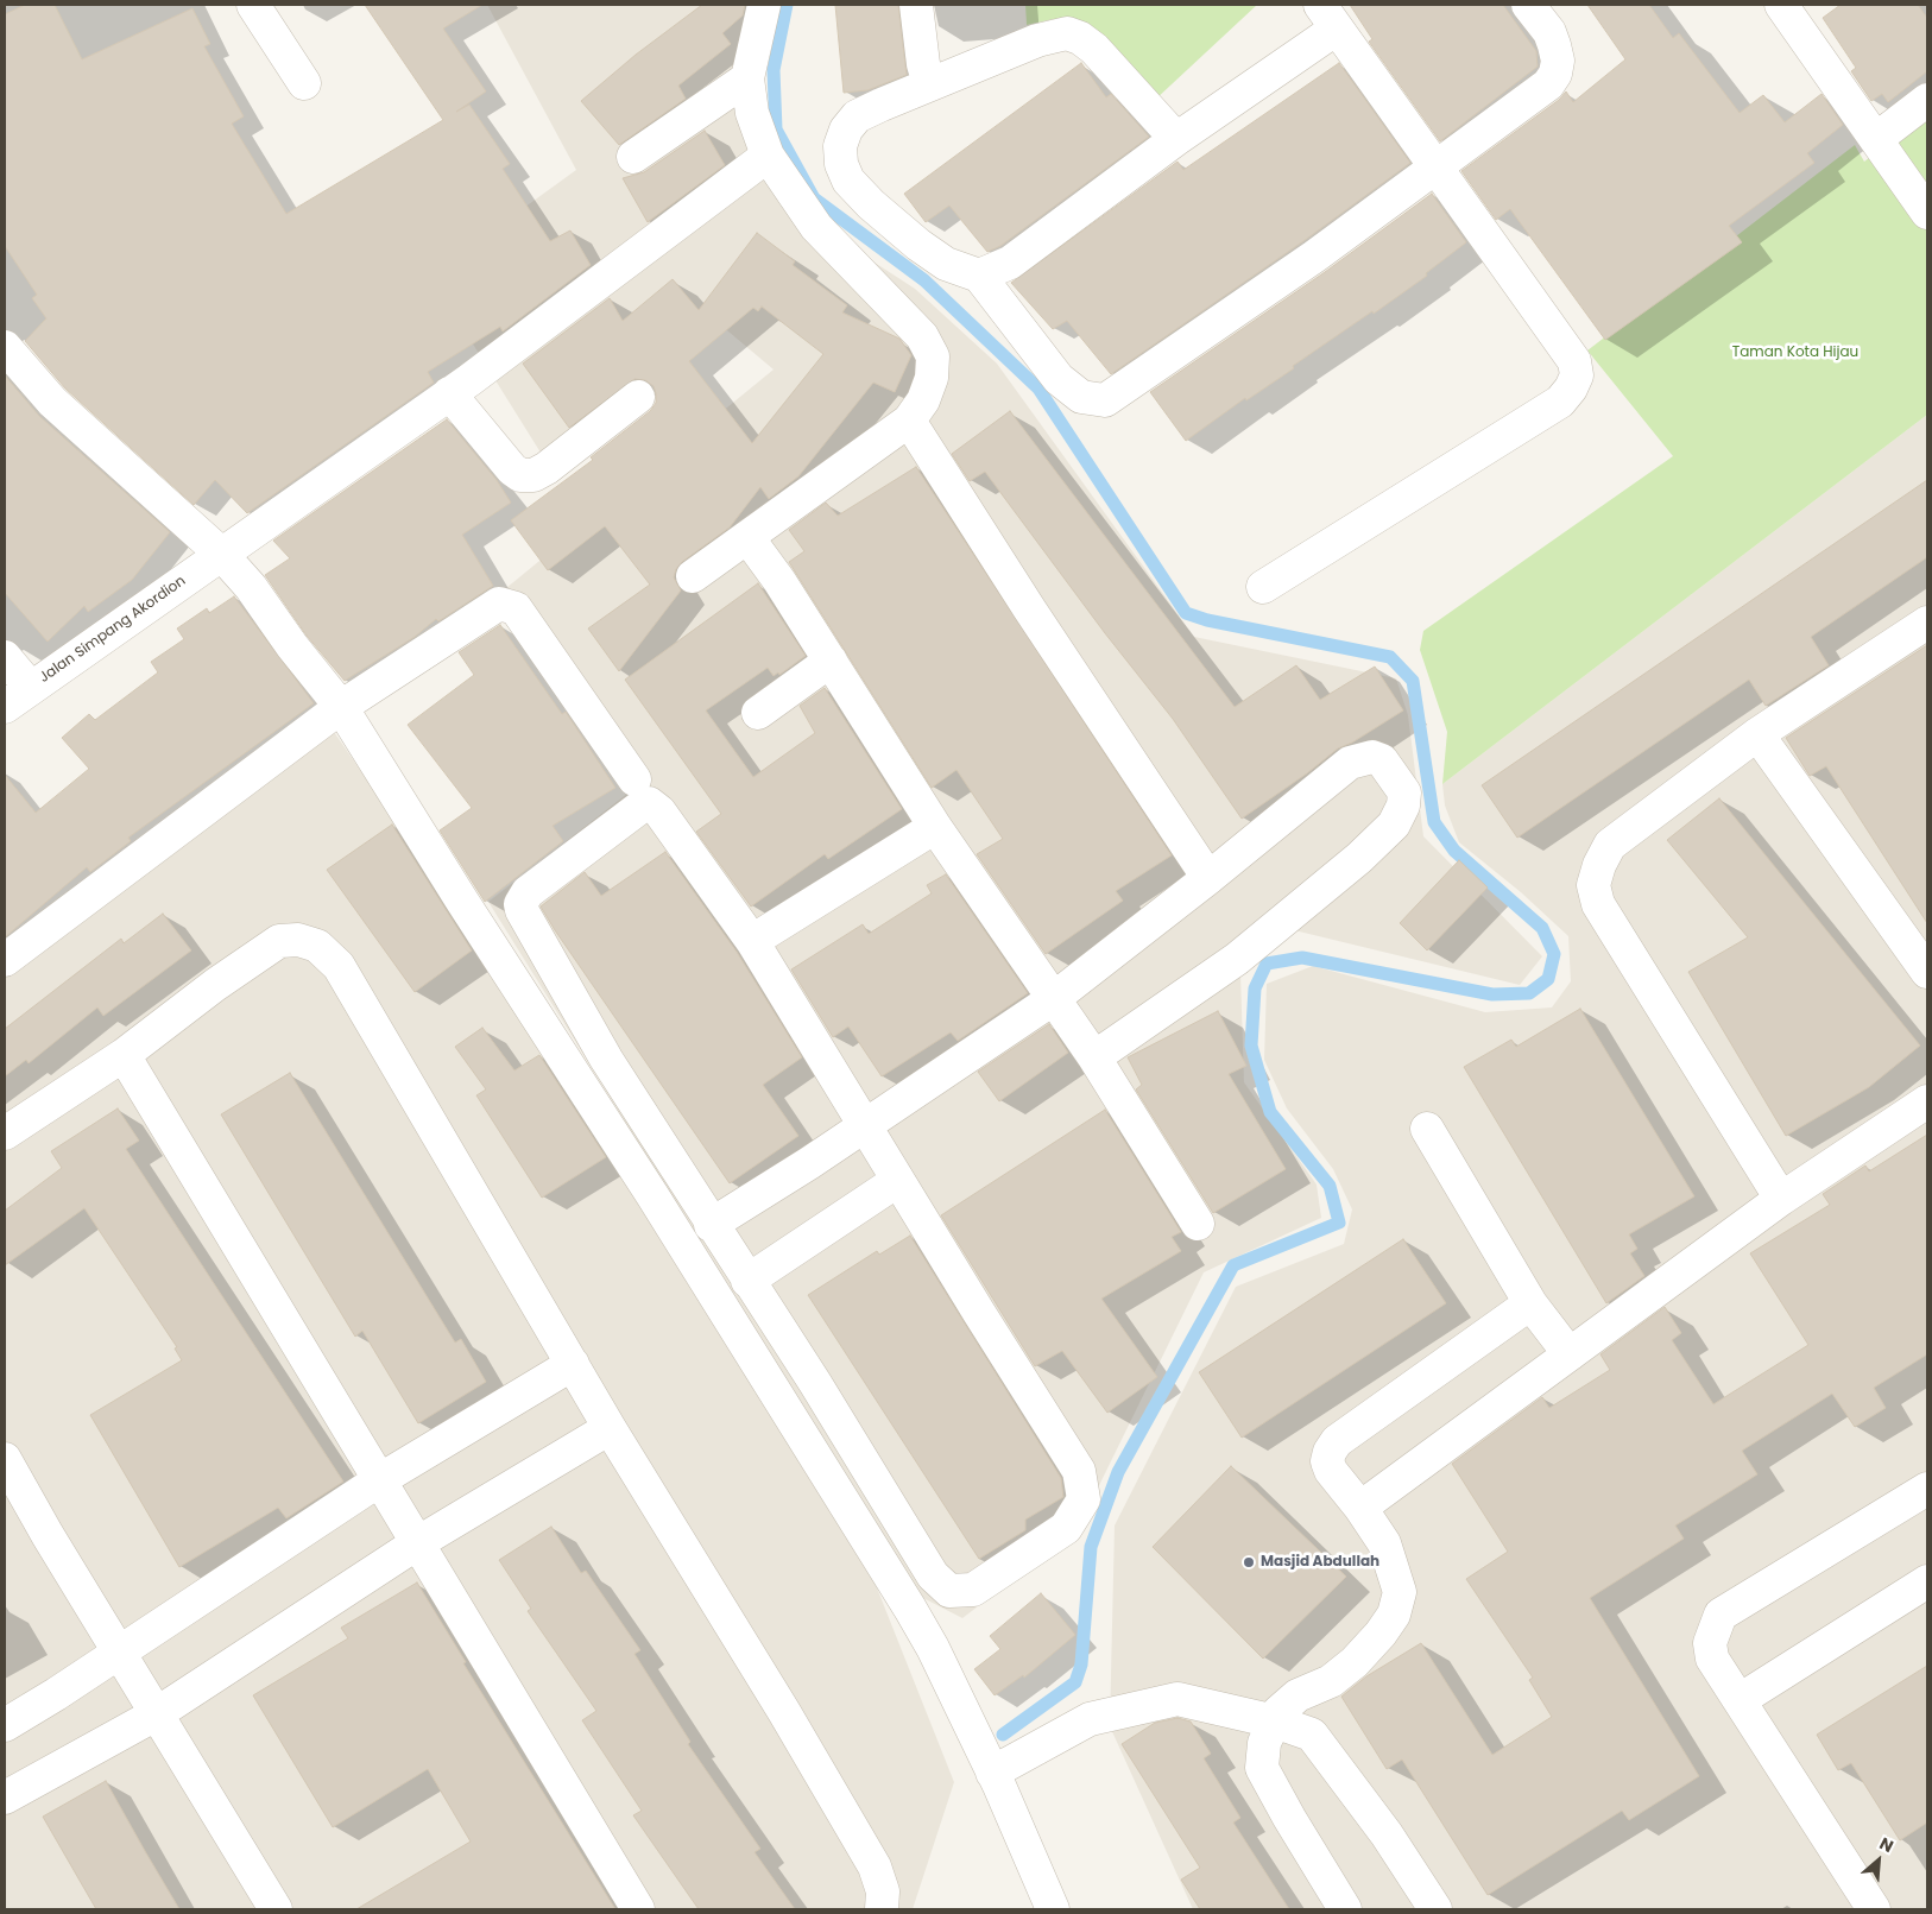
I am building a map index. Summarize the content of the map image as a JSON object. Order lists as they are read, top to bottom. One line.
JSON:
{"streets":{"street":["Jalan Simpang Akordion"]},"parks":["Taman Kota Hijau"],"places":["Masjid Abdullah"],"north":"top right"}
